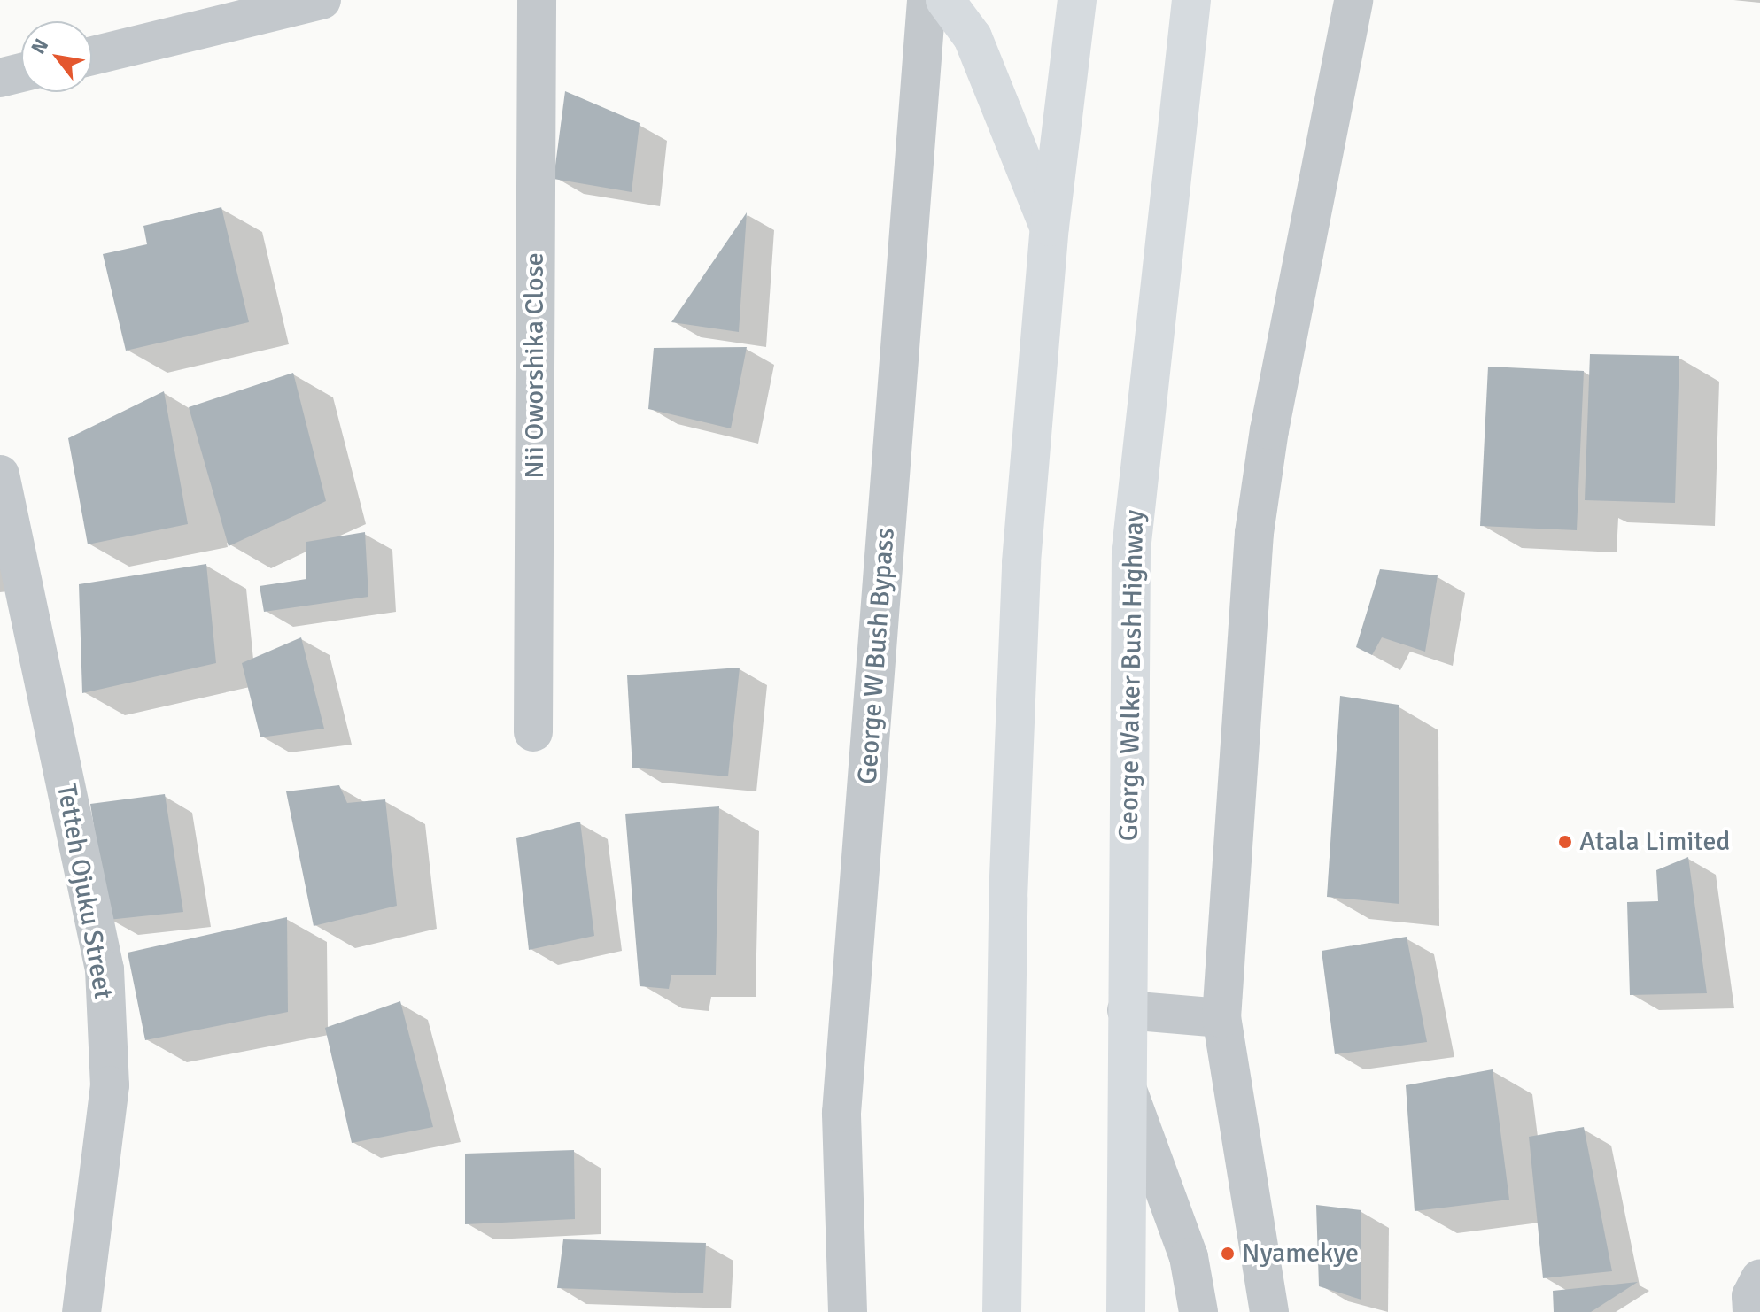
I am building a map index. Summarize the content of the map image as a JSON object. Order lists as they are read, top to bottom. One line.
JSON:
{"streets":{"highway":["George Walker Bush Highway"],"street":["Nii Oworshika Close","George W Bush Bypass","Tetteh Ojuku Street"]},"places":["Atala Limited","Nyamekye"],"north":"top left"}
